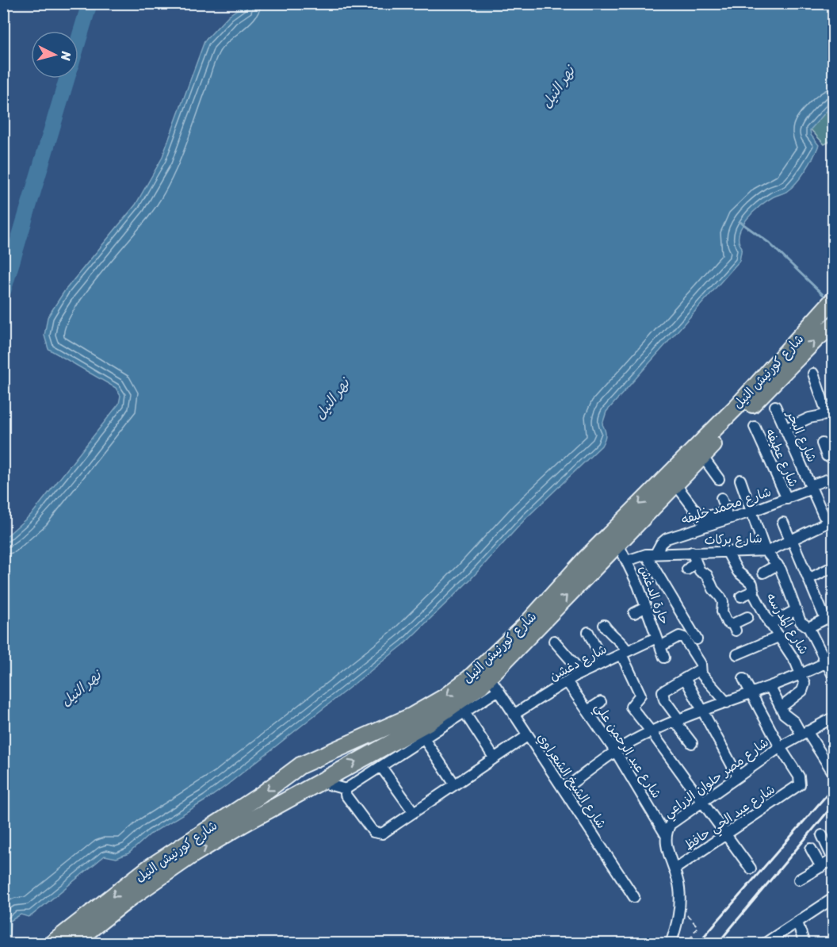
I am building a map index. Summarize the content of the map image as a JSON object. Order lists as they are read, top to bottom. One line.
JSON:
{"streets":{"highway":["شارع كورنيش النيل"],"street":["شارع البحر","شارع عطيفه","شارع محمد خليفه","شارع بركات","حارة الدغش","شارع المدرسه","شارع دغشن","شارع عبد الرحمن علي","شارع مصر حلوان الزراعي","شارع الشيخ الشعراوي","شارع عبد الحي حافظ"]},"crossings":[["شارع كورنيش النيل","حارة الدغش"],["شارع كورنيش النيل","شارع الشيخ الشعراوي"],["شارع البحر","شارع محمد خليفه"],["شارع البحر","شارع بركات"],["شارع عطيفه","شارع محمد خليفه"],["شارع محمد خليفه","شارع بركات"],["شارع بركات","حارة الدغش"],["شارع بركات","شارع المدرسه"],["حارة الدغش","شارع دغشن"],["شارع دغشن","شارع عبد الرحمن علي"],["شارع دغشن","شارع الشيخ الشعراوي"],["شارع عبد الرحمن علي","شارع مصر حلوان الزراعي"],["شارع مصر حلوان الزراعي","شارع عبد الحي حافظ"]],"water":["نهر النيل"],"north":"right"}
